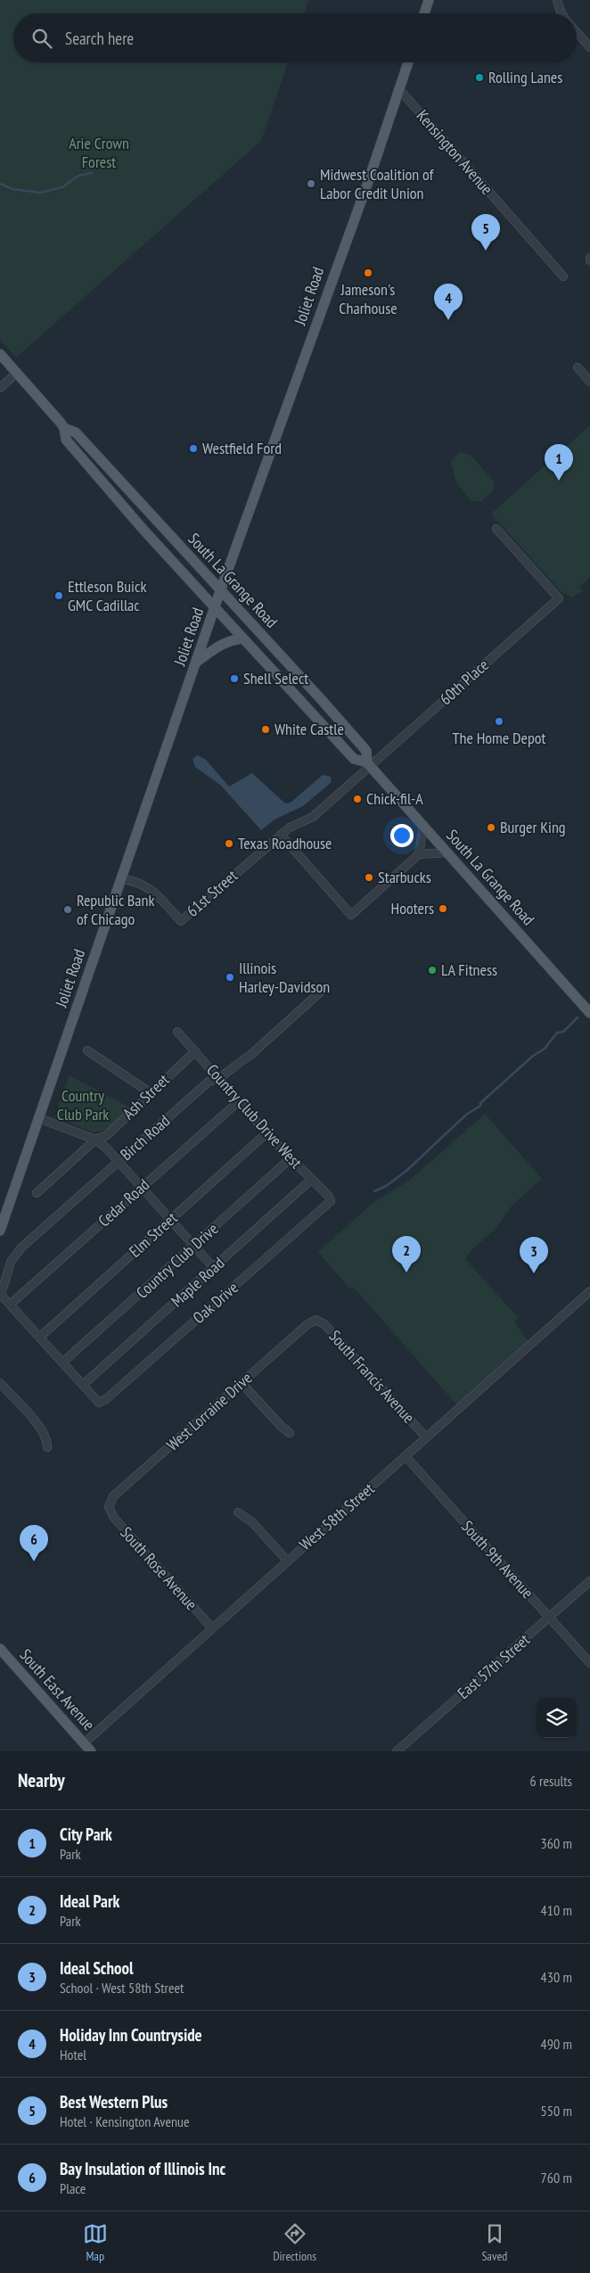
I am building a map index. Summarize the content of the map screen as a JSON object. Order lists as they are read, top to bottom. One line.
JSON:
{"streets":{"main road":["Joliet Road","South La Grange Road","South East Avenue"],"street":["Kensington Avenue","60th Place","61st Street","Ash Street","Country Club Drive West","Birch Road","Cedar Road","Elm Street","Country Club Drive","Maple Road","Oak Drive","South Francis Avenue","West Lorraine Drive","West 58th Street","South 9th Avenue","South Rose Avenue","East 57th Street"]},"crossings":[["Kensington Avenue","Joliet Road"],["Joliet Road","South La Grange Road"],["Joliet Road","61st Street"],["South La Grange Road","60th Place"],["South La Grange Road","61st Street"],["60th Place","61st Street"],["Ash Street","Country Club Drive West"],["Country Club Drive West","Birch Road"],["Country Club Drive West","Cedar Road"],["Country Club Drive West","Elm Street"],["Country Club Drive West","Country Club Drive"],["Country Club Drive West","Maple Road"],["Country Club Drive West","Oak Drive"],["Birch Road","Cedar Road"],["Maple Road","Oak Drive"],["South Francis Avenue","West Lorraine Drive"],["South Francis Avenue","West 58th Street"],["West Lorraine Drive","South Rose Avenue"],["West 58th Street","South 9th Avenue"],["West 58th Street","South Rose Avenue"],["West 58th Street","South East Avenue"],["South 9th Avenue","East 57th Street"]],"parks":["Arie Crown Forest","Country Club Park"],"places":["Rolling Lanes","Midwest Coalition of Labor Credit Union","Jameson's Charhouse","Westfield Ford","Ettleson Buick GMC Cadillac","Shell Select","The Home Depot","White Castle","Chick-fil-A","Burger King","Texas Roadhouse","Starbucks","Hooters","Republic Bank of Chicago","LA Fitness","Illinois Harley-Davidson"],"page":{"search":"Search here","pins":["5","4","1","2","3","6"],"heading":["Nearby","6 results"],"list":[{"mark":"1","name":"City Park","note":"Park","value":"360 m"},{"mark":"2","name":"Ideal Park","note":"Park","value":"410 m"},{"mark":"3","name":"Ideal School","note":"School · West 58th Street","value":"430 m"},{"mark":"4","name":"Holiday Inn Countryside","note":"Hotel","value":"490 m"},{"mark":"5","name":"Best Western Plus","note":"Hotel · Kensington Avenue","value":"550 m"},{"mark":"6","name":"Bay Insulation of Illinois Inc","note":"Place","value":"760 m"}],"nav":["Map","Directions","Saved"]}}
